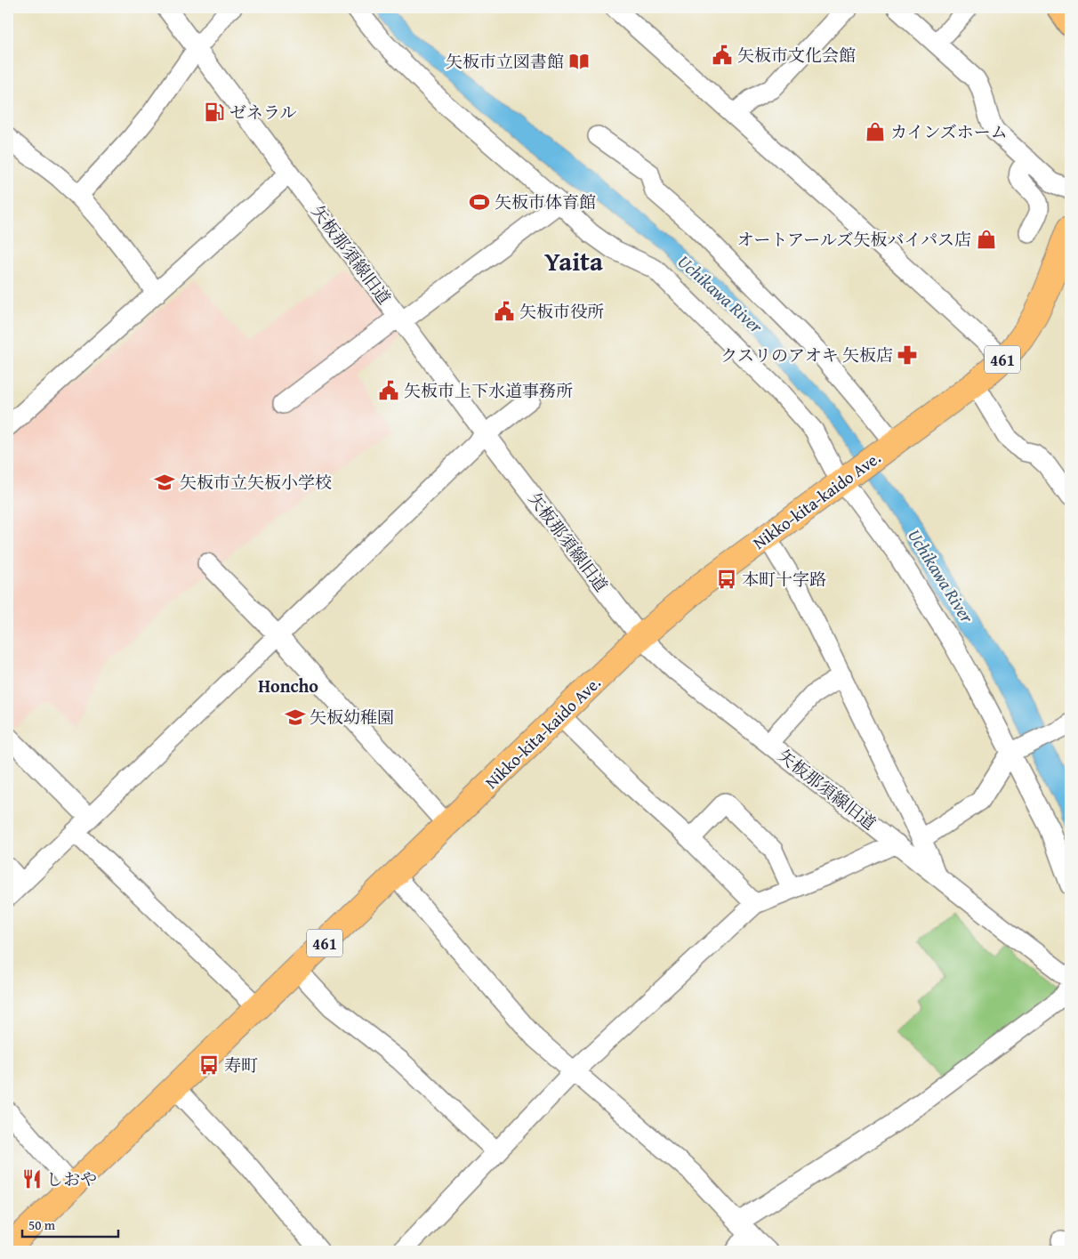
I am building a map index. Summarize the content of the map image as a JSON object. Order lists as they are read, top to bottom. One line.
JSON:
{"streets":{"highway":["461","Nikko-kita-kaido Ave."],"street":["矢板那須線旧道"]},"crossings":[["矢板那須線旧道","Nikko-kita-kaido Ave."]],"districts":["Yaita","Honcho"],"water":["Uchikawa River"],"places":{"public building":["矢板市文化会館","矢板市役所","矢板市上下水道事務所"],"library":["矢板市立図書館"],"fuel station":["ゼネラル"],"shop":["カインズホーム","オートアールズ矢板バイパス店"],"sports":["矢板市体育館"],"pharmacy":["クスリのアオキ 矢板店"],"school or university":["矢板市立矢板小学校","矢板幼稚園"],"bus stop":["本町十字路","寿町"],"restaurant":["しおや"]},"scale_bar":"50 m"}
